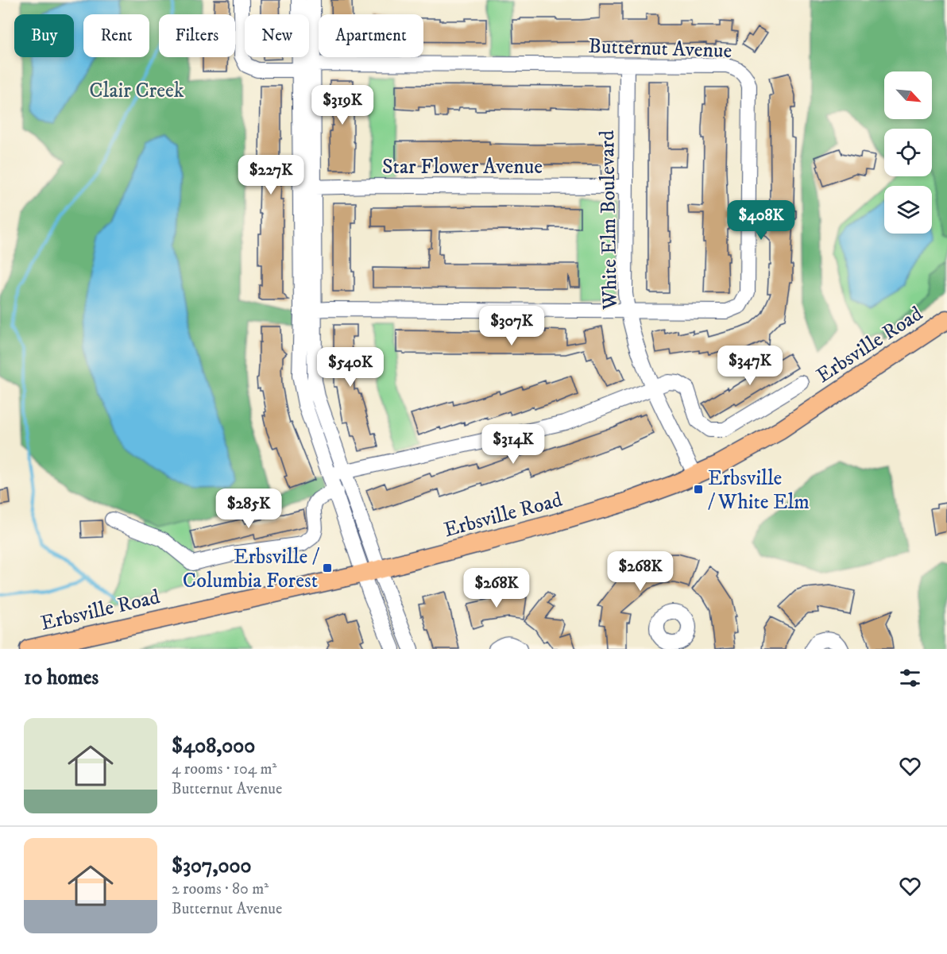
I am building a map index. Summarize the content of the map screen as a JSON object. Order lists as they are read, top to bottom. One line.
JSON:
{"streets":{"main road":["Erbsville Road"],"street":["Butternut Avenue","Star Flower Avenue","White Elm Boulevard"]},"crossings":[["Butternut Avenue","White Elm Boulevard"],["Star Flower Avenue","White Elm Boulevard"],["White Elm Boulevard","Erbsville Road"]],"parks":["Clair Creek"],"places":{"transit":["Erbsville / White Elm","Erbsville / Columbia Forest"]},"north":"bottom right","page":{"chip":["Buy","Rent","Filters","New","Apartment"],"price":["$319K","$227K","$408K","$307K","$347K","$540K","$314K","$285K","$268K","$268K"],"heading":"10 homes","list":[{"name":"$408,000","note":"4 rooms · 104 m² · Butternut Avenue"},{"name":"$307,000","note":"2 rooms · 80 m² · Butternut Avenue"}]}}
